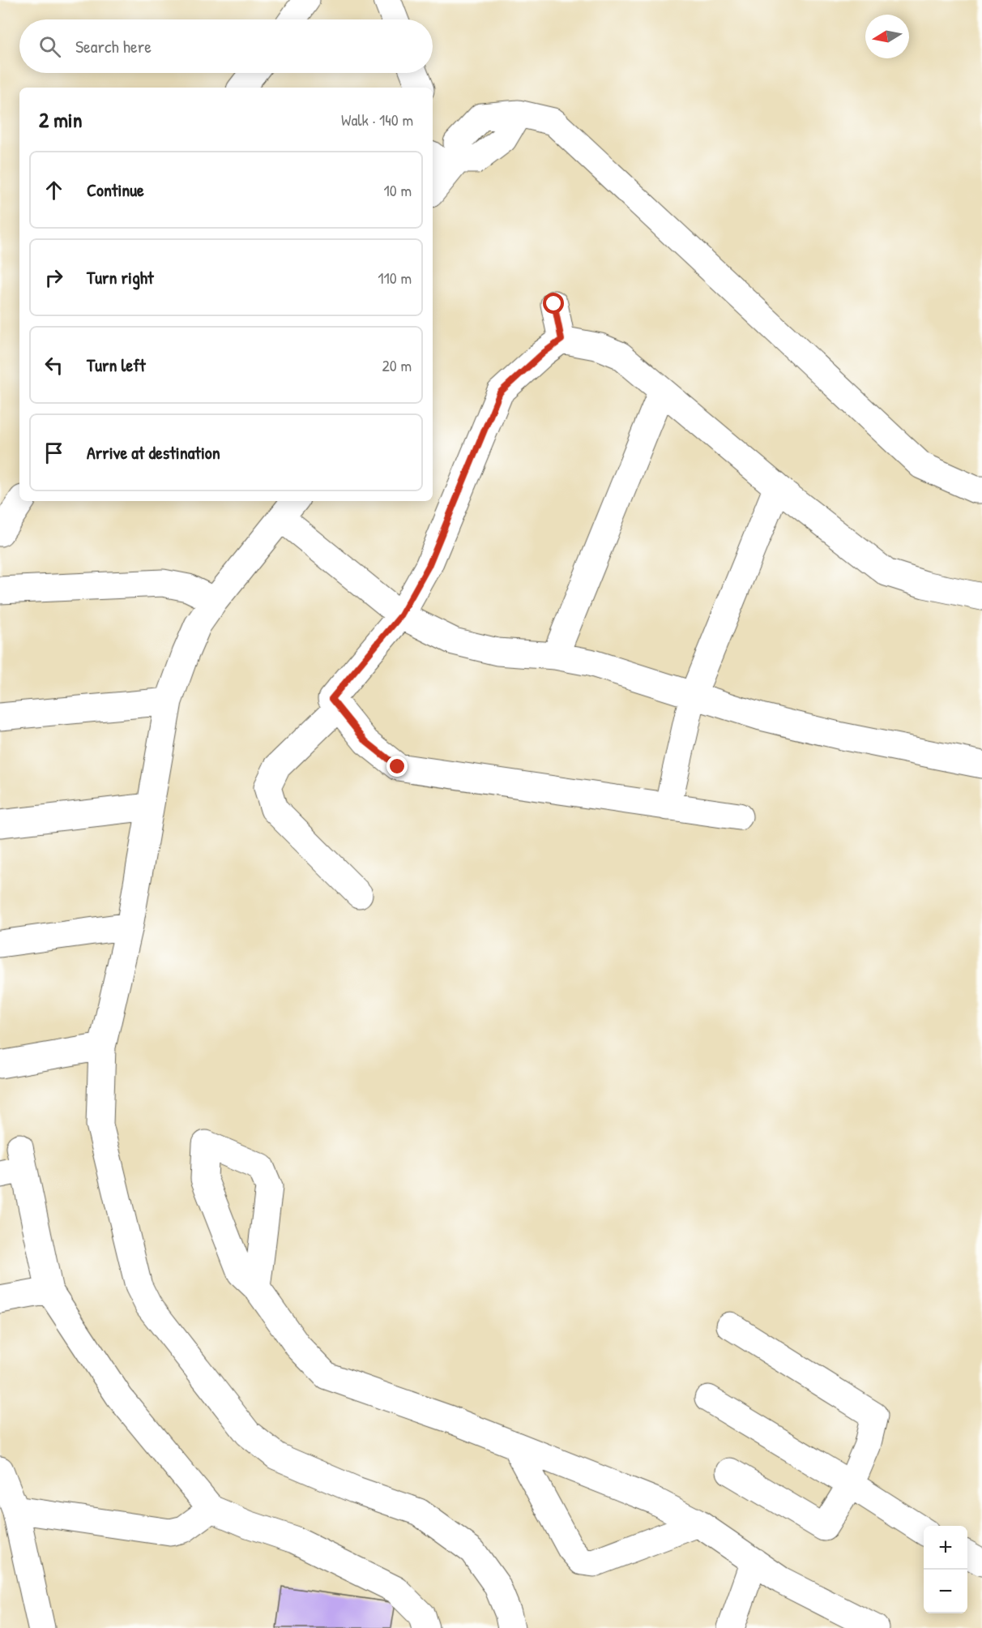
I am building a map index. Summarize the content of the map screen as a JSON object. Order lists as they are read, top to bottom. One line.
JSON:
{"north":"left","page":{"search":"Search here","heading":["2 min","Walk · 140 m"],"list":[["Continue","10 m"],["Turn right","110 m"],["Turn left","20 m"],"Arrive at destination"],"map_buttons":["+","−"]}}
